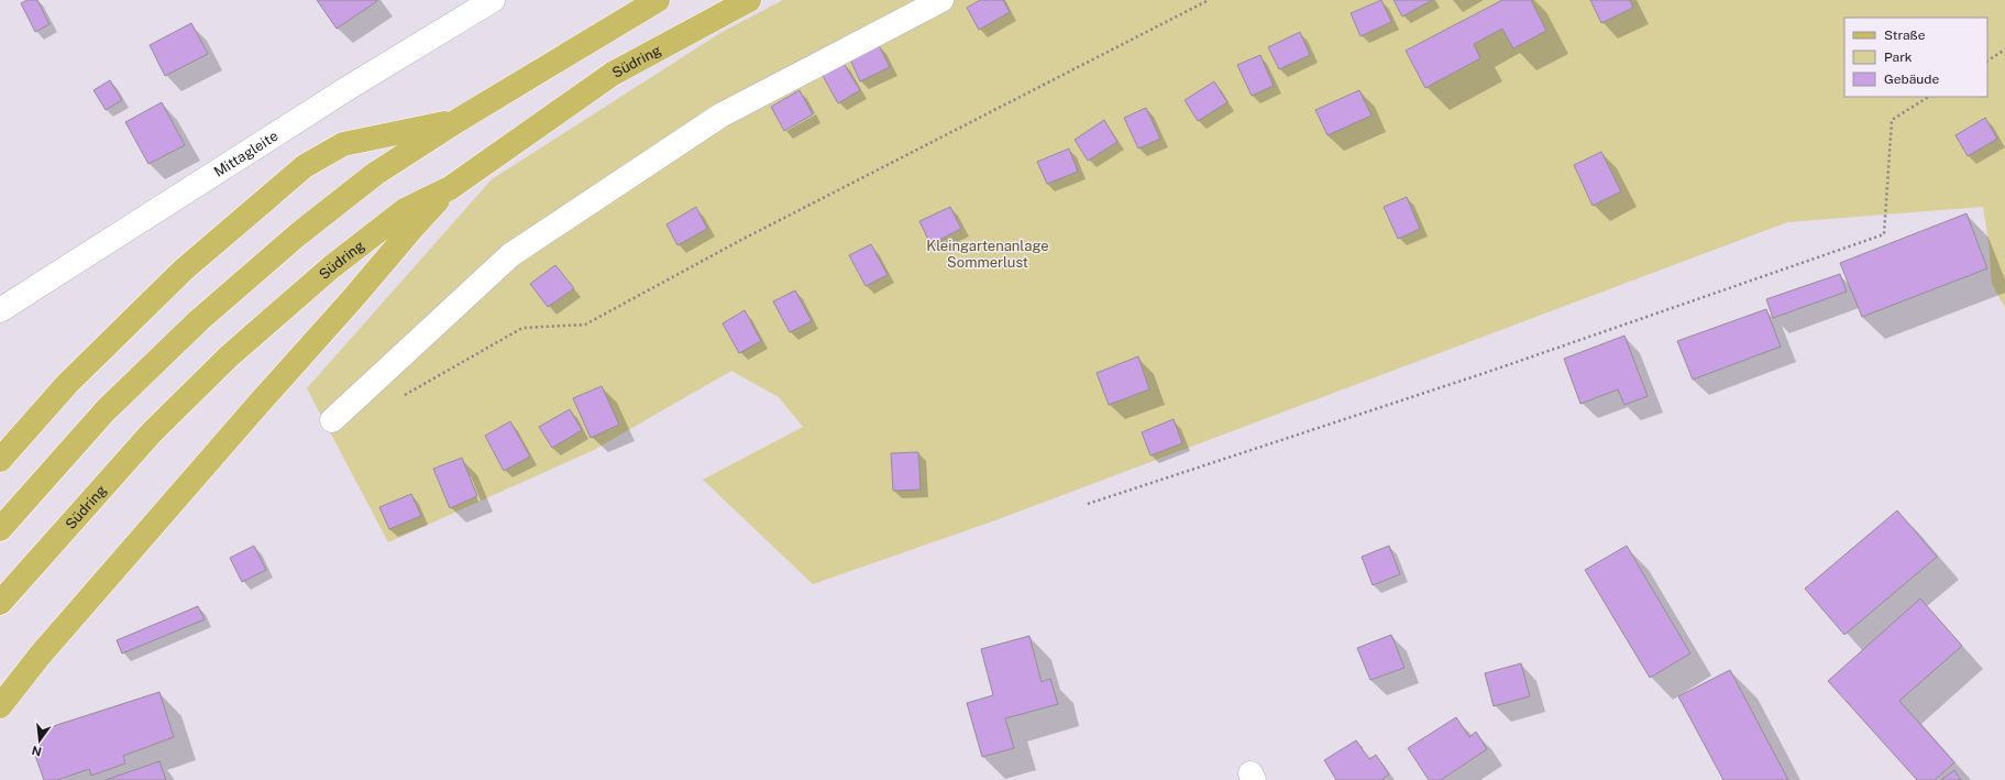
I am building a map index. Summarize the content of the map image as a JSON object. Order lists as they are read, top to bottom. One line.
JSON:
{"streets":{"main road":["Südring"],"street":["Mittagleite"]},"parks":["Kleingartenanlage Sommerlust"],"legend":["Straße","Park","Gebäude"],"north":"bottom"}
